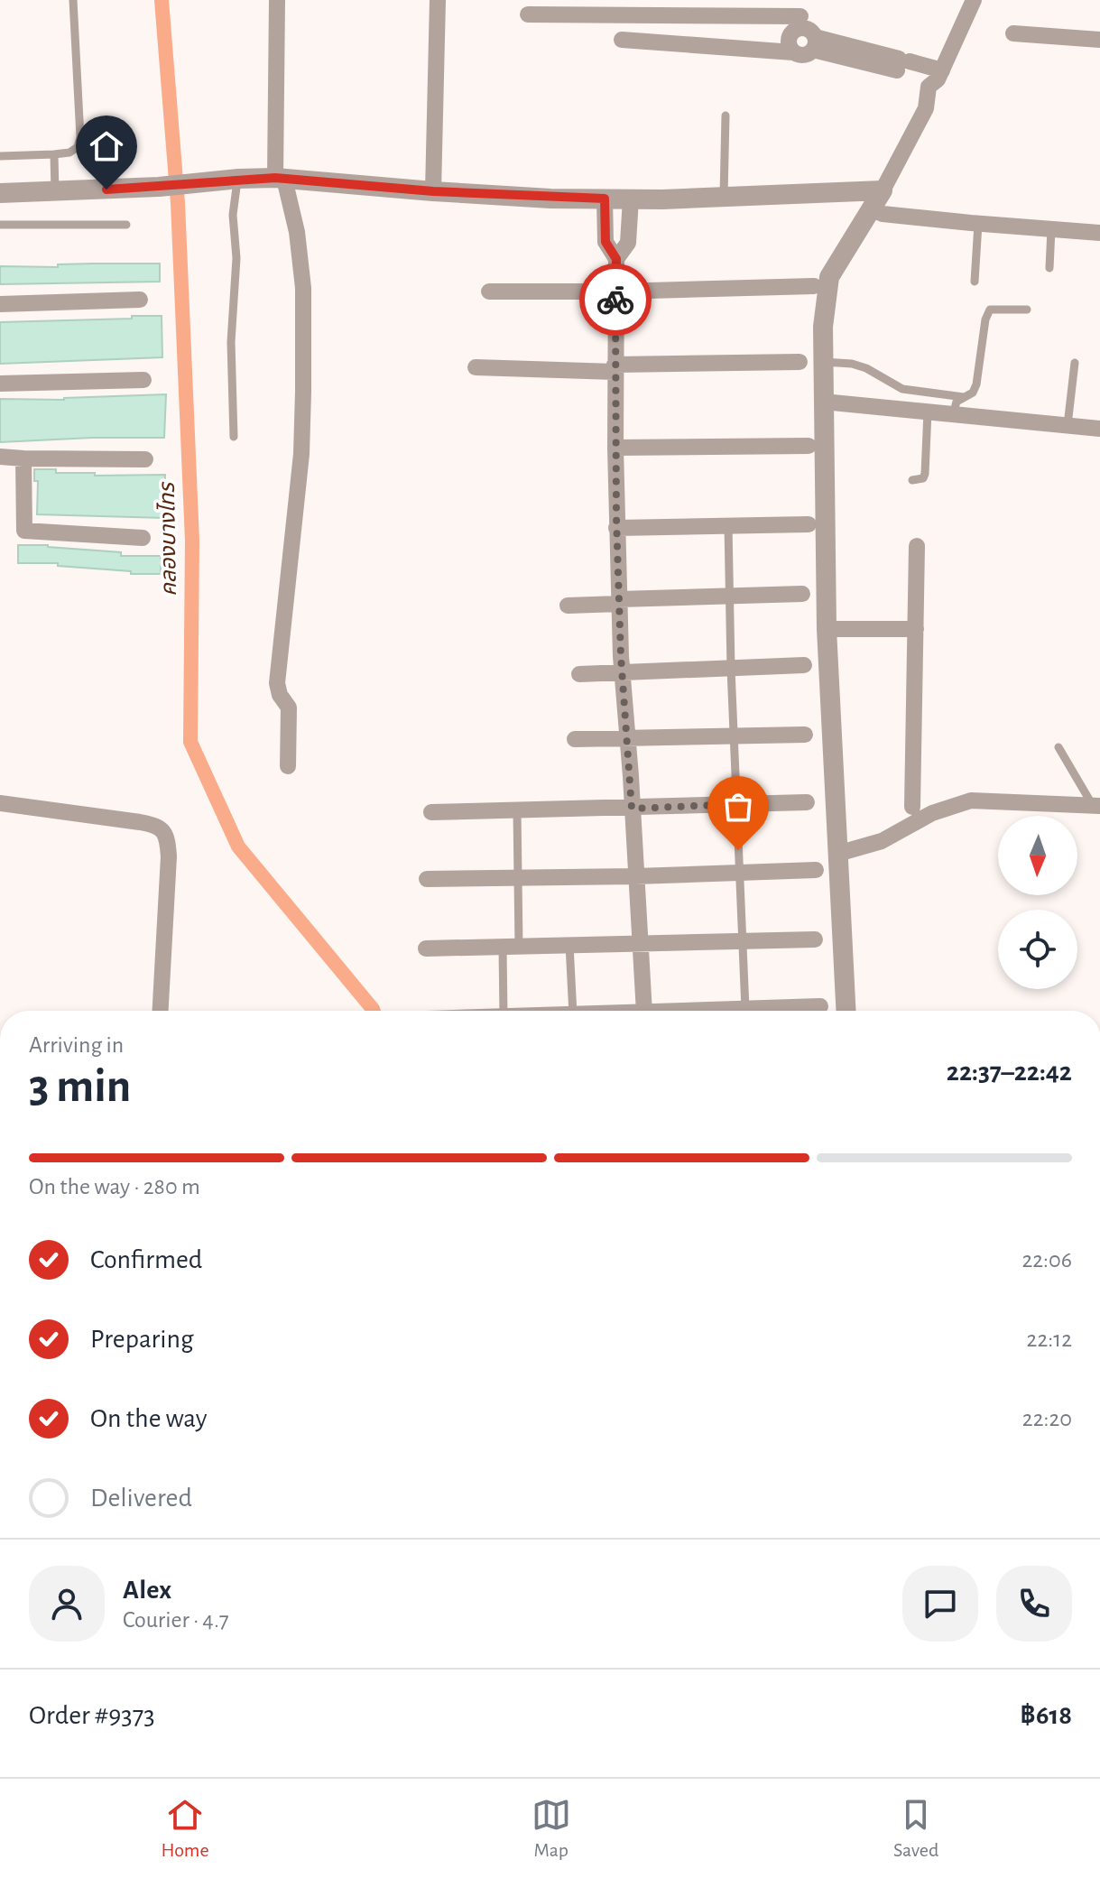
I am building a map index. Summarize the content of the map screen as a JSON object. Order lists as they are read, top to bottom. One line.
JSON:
{"water":["คลองบางไทร"],"north":"bottom","page":{"heading":["3 min","Arriving in","22:37–22:42"],"panel":["Alex","Courier · 4.7","Order #9373","฿618"],"bar":"On the way · 280 m","list":[["Confirmed","22:06"],["Preparing","22:12"],["On the way","22:20"],"Delivered"],"tabs":["Home","Map","Saved"]}}
